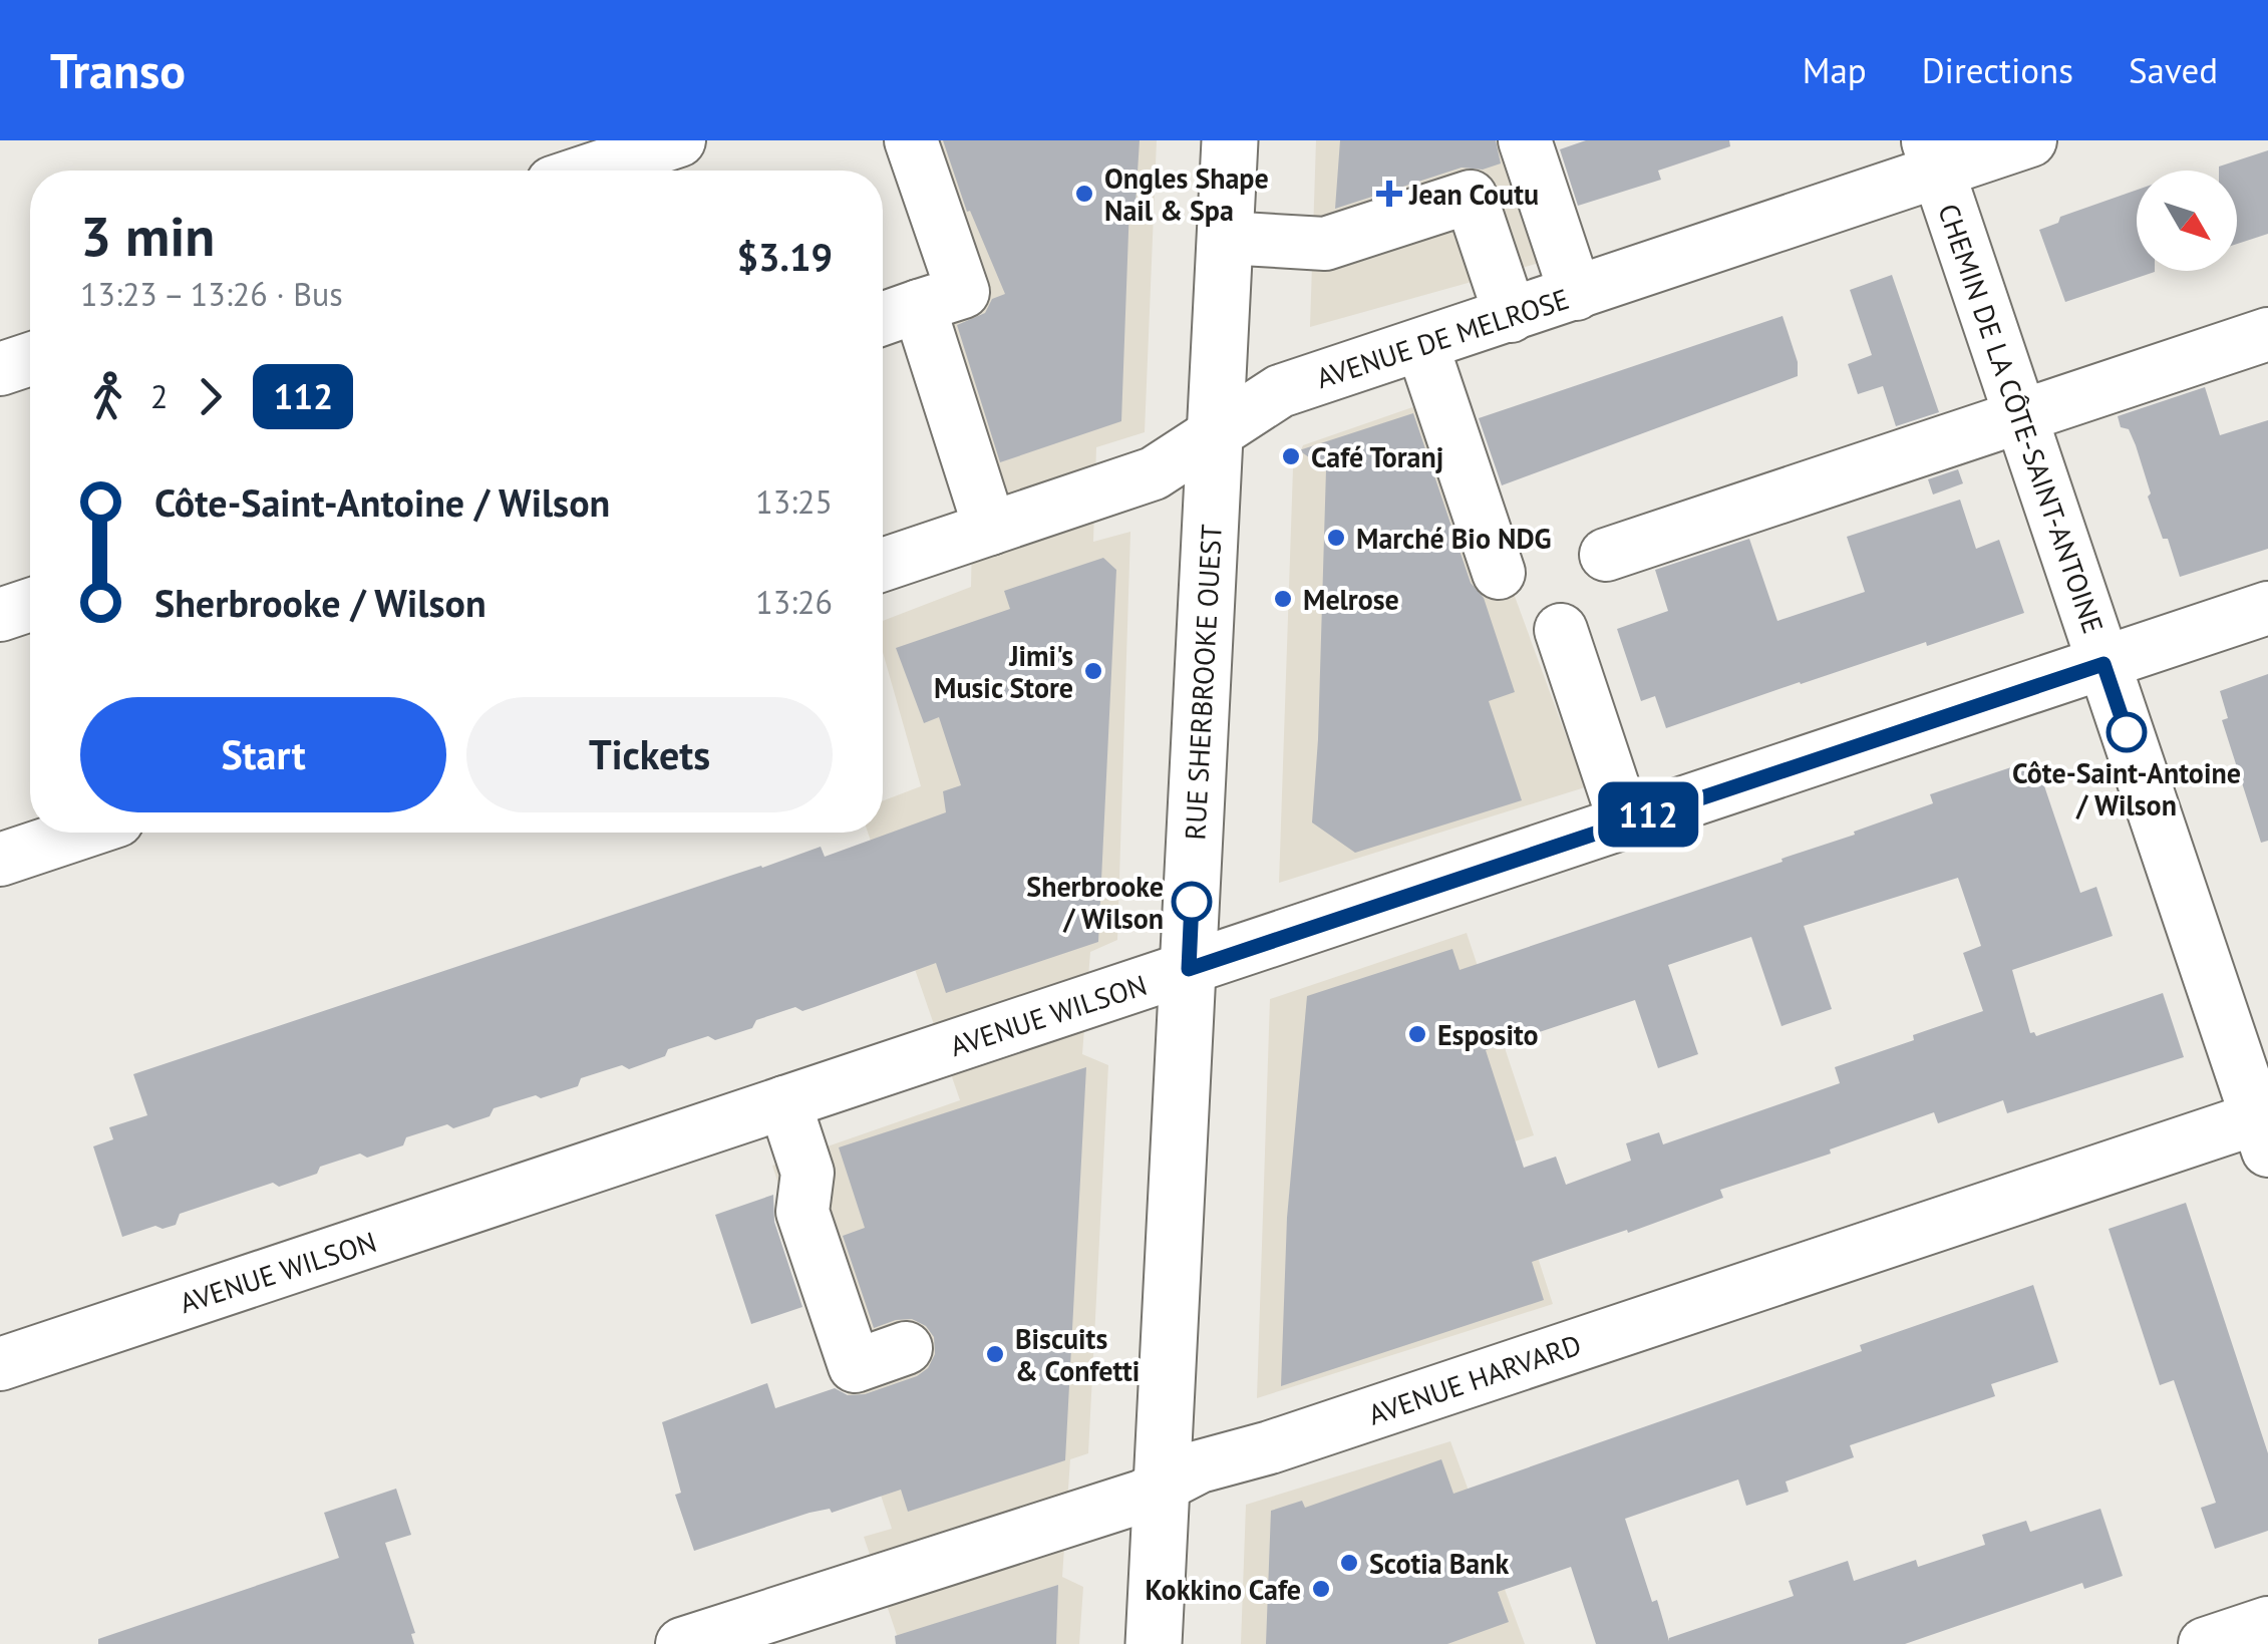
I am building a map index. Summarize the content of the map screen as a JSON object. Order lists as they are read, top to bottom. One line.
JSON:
{"streets":{"main road":["RUE SHERBROOKE OUEST"],"street":["AVENUE DE MELROSE","CHEMIN DE LA CÔTE-SAINT-ANTOINE","AVENUE WILSON","AVENUE HARVARD"]},"crossings":[["AVENUE DE MELROSE","CHEMIN DE LA CÔTE-SAINT-ANTOINE"],["AVENUE DE MELROSE","RUE SHERBROOKE OUEST"],["CHEMIN DE LA CÔTE-SAINT-ANTOINE","AVENUE WILSON"],["CHEMIN DE LA CÔTE-SAINT-ANTOINE","AVENUE HARVARD"],["RUE SHERBROOKE OUEST","AVENUE WILSON"],["RUE SHERBROOKE OUEST","AVENUE HARVARD"]],"places":{"other":["Ongles Shape Nail & Spa","Café Toranj","Marché Bio NDG","Melrose","Jimi's Music Store","Côte-Saint-Antoine / Wilson","Sherbrooke / Wilson","Esposito","Biscuits & Confetti","Scotia Bank","Kokkino Cafe"],"health":["Jean Coutu"]},"lines":["bus line 112"],"north":"bottom right","page":{"header":"Transo","nav":["Map","Directions","Saved"],"on_map":"112","heading":["3 min","13:23 – 13:26 · Bus","$3.19"],"legs":["2","112"],"list":[{"name":"Côte-Saint-Antoine / Wilson","value":"13:25"},{"name":"Sherbrooke / Wilson","value":"13:26"}],"buttons":["Start","Tickets"]}}
